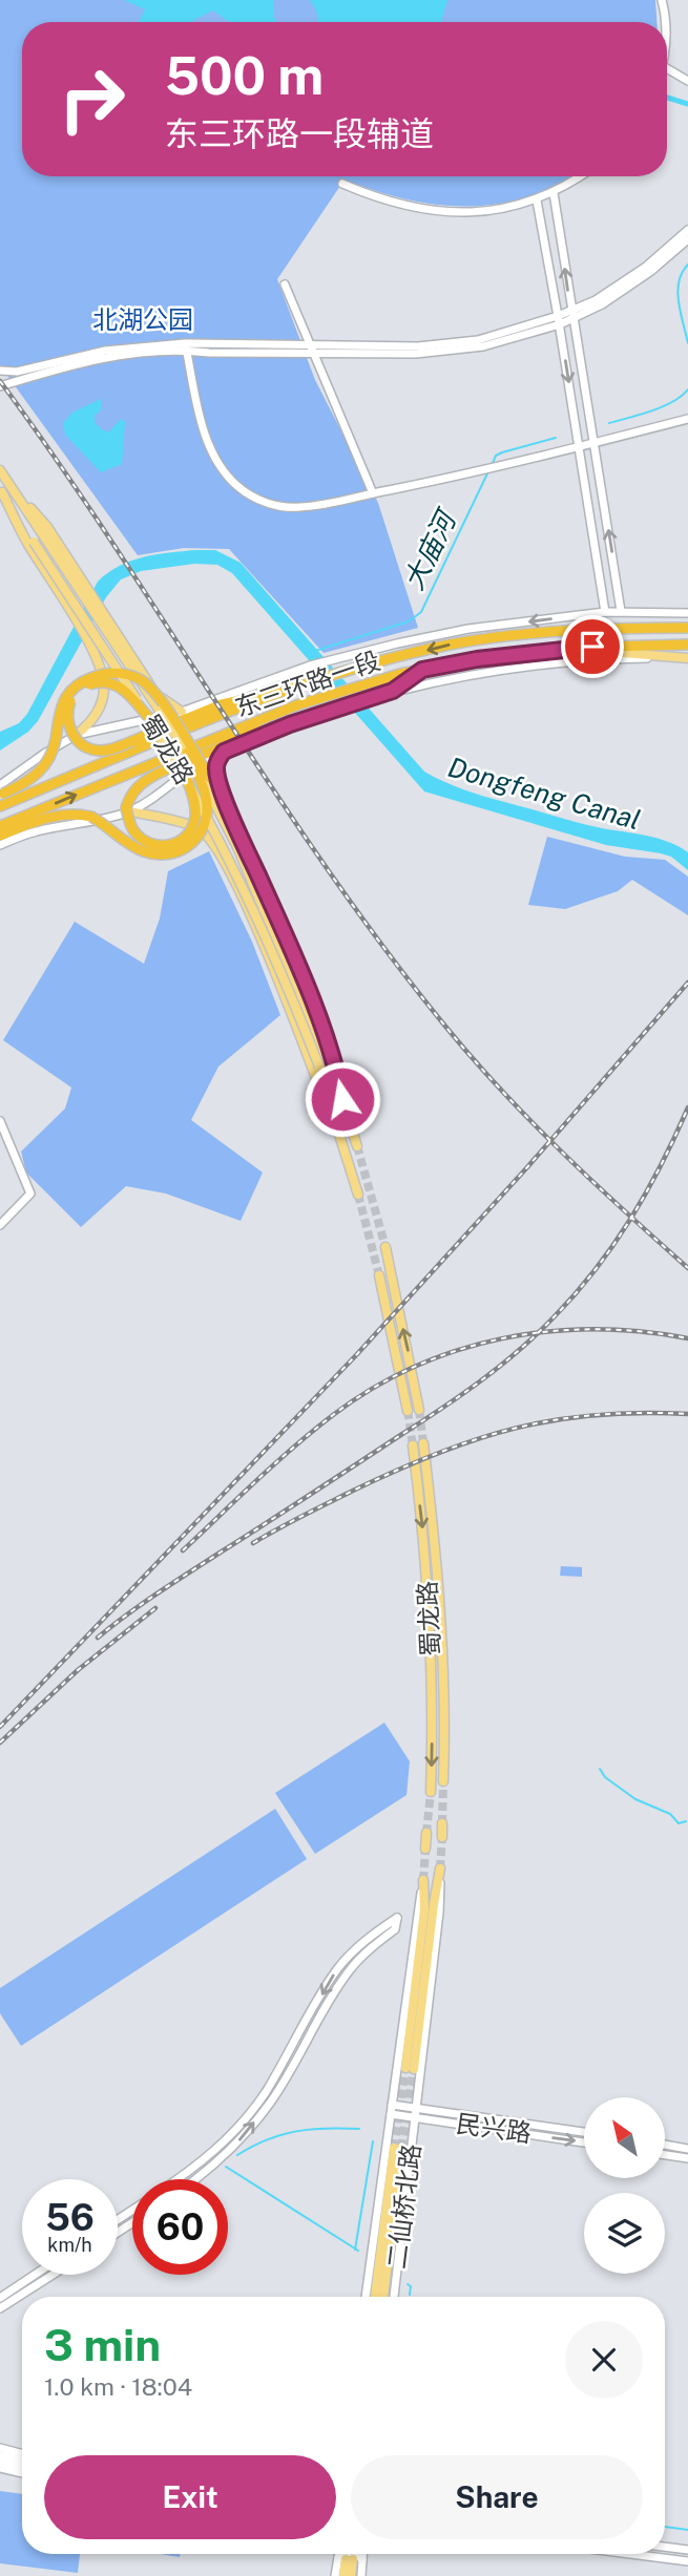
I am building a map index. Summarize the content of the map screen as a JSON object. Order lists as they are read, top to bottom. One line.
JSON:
{"streets":{"highway":["东三环路一段"],"main road":["蜀龙路"],"street":["民兴路","二仙桥北路"]},"crossings":[["民兴路","二仙桥北路"]],"water":["大庙河","Dongfeng Canal"],"parks":["北湖公园"],"north":"top left","page":{"turn":["500 m","东三环路一段辅道"],"speed":"56 km/h","limit":"60","heading":["3 min","1.0 km · 18:04"],"buttons":["Exit","Share"]}}
